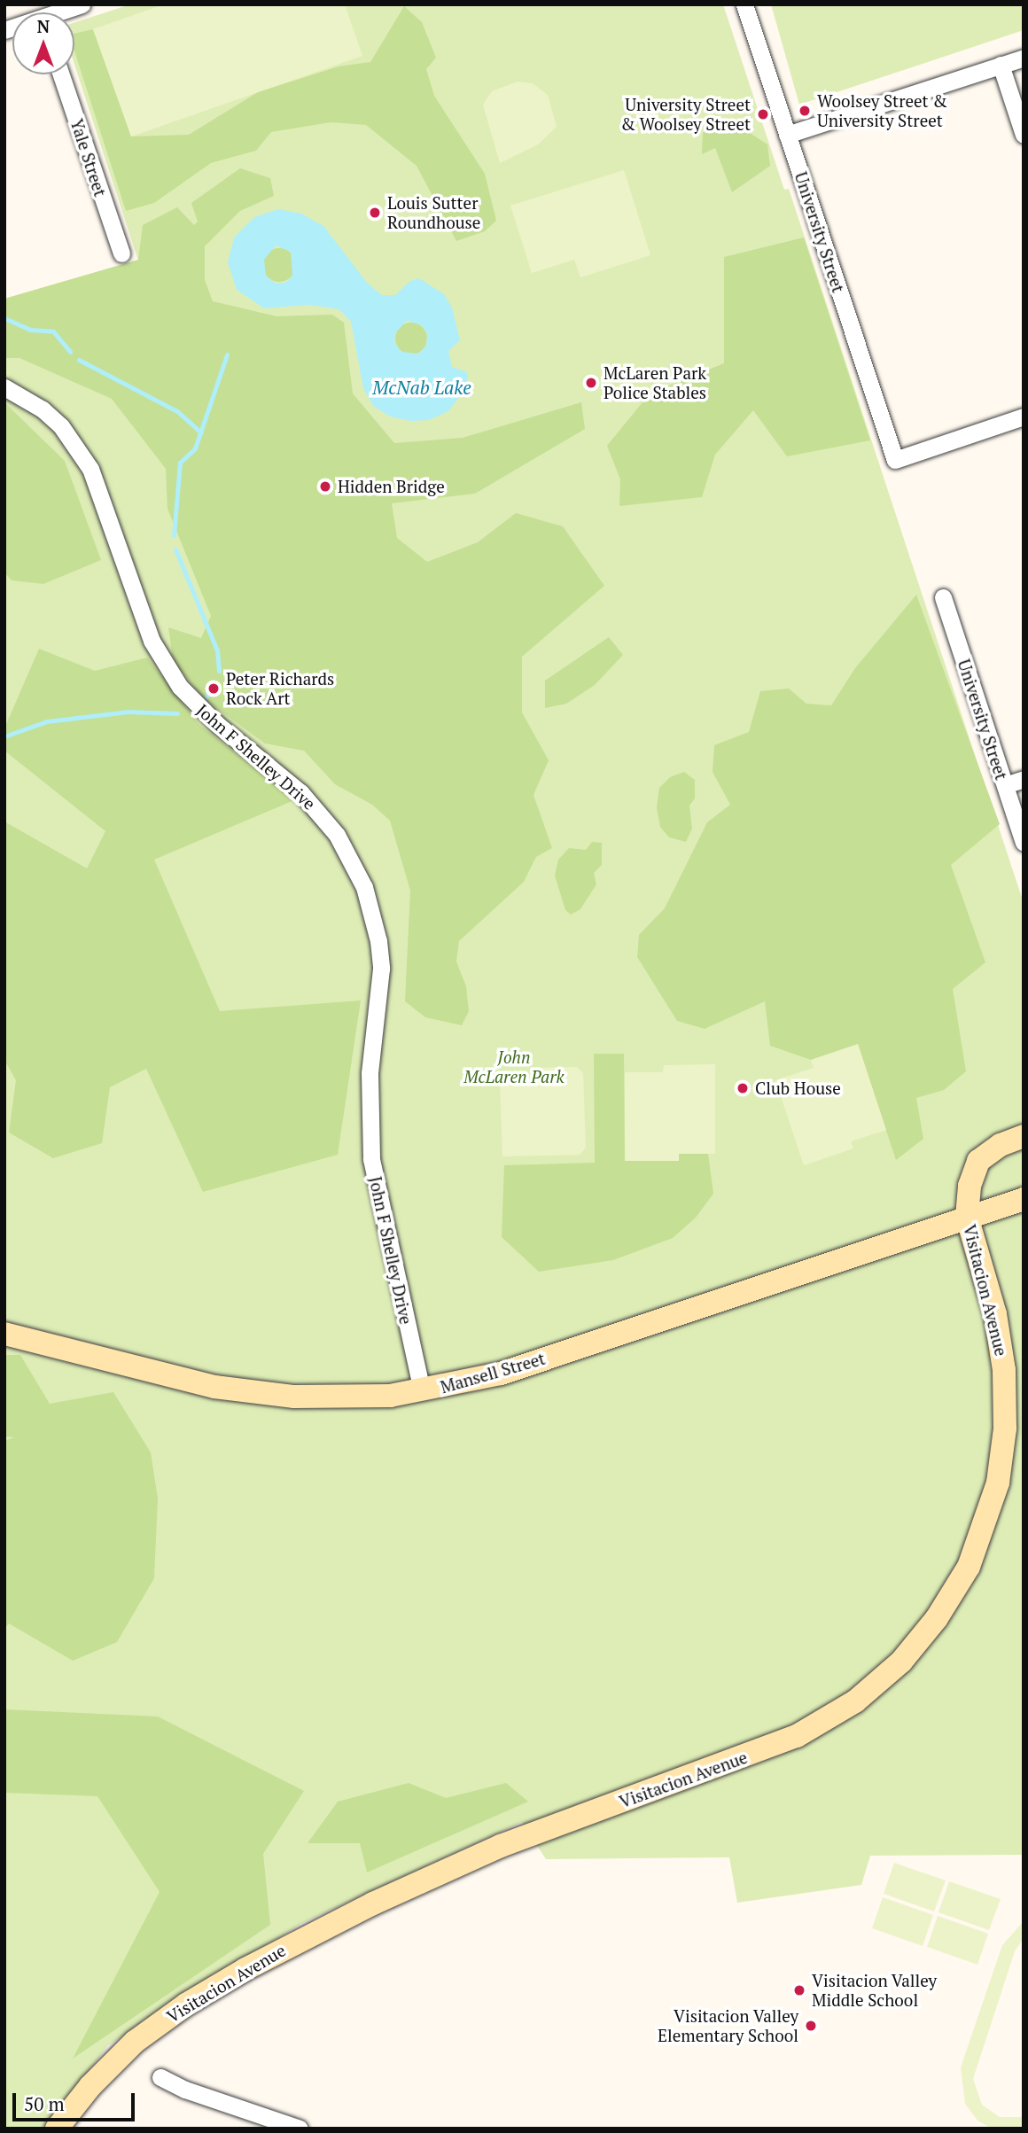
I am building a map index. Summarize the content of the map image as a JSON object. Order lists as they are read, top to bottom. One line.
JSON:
{"streets":{"street":["Yale Street","University Street","John F Shelley Drive","Visitacion Avenue","Mansell Street"]},"crossings":[["John F Shelley Drive","Mansell Street"],["Visitacion Avenue","Mansell Street"]],"water":["McNab Lake"],"parks":["John McLaren Park"],"places":["Woolsey Street & University Street","University Street & Woolsey Street","Louis Sutter Roundhouse","McLaren Park Police Stables","Hidden Bridge","Peter Richards Rock Art","Club House","Visitacion Valley Middle School","Visitacion Valley Elementary School"],"scale_bar":"50 m","north":"top"}
